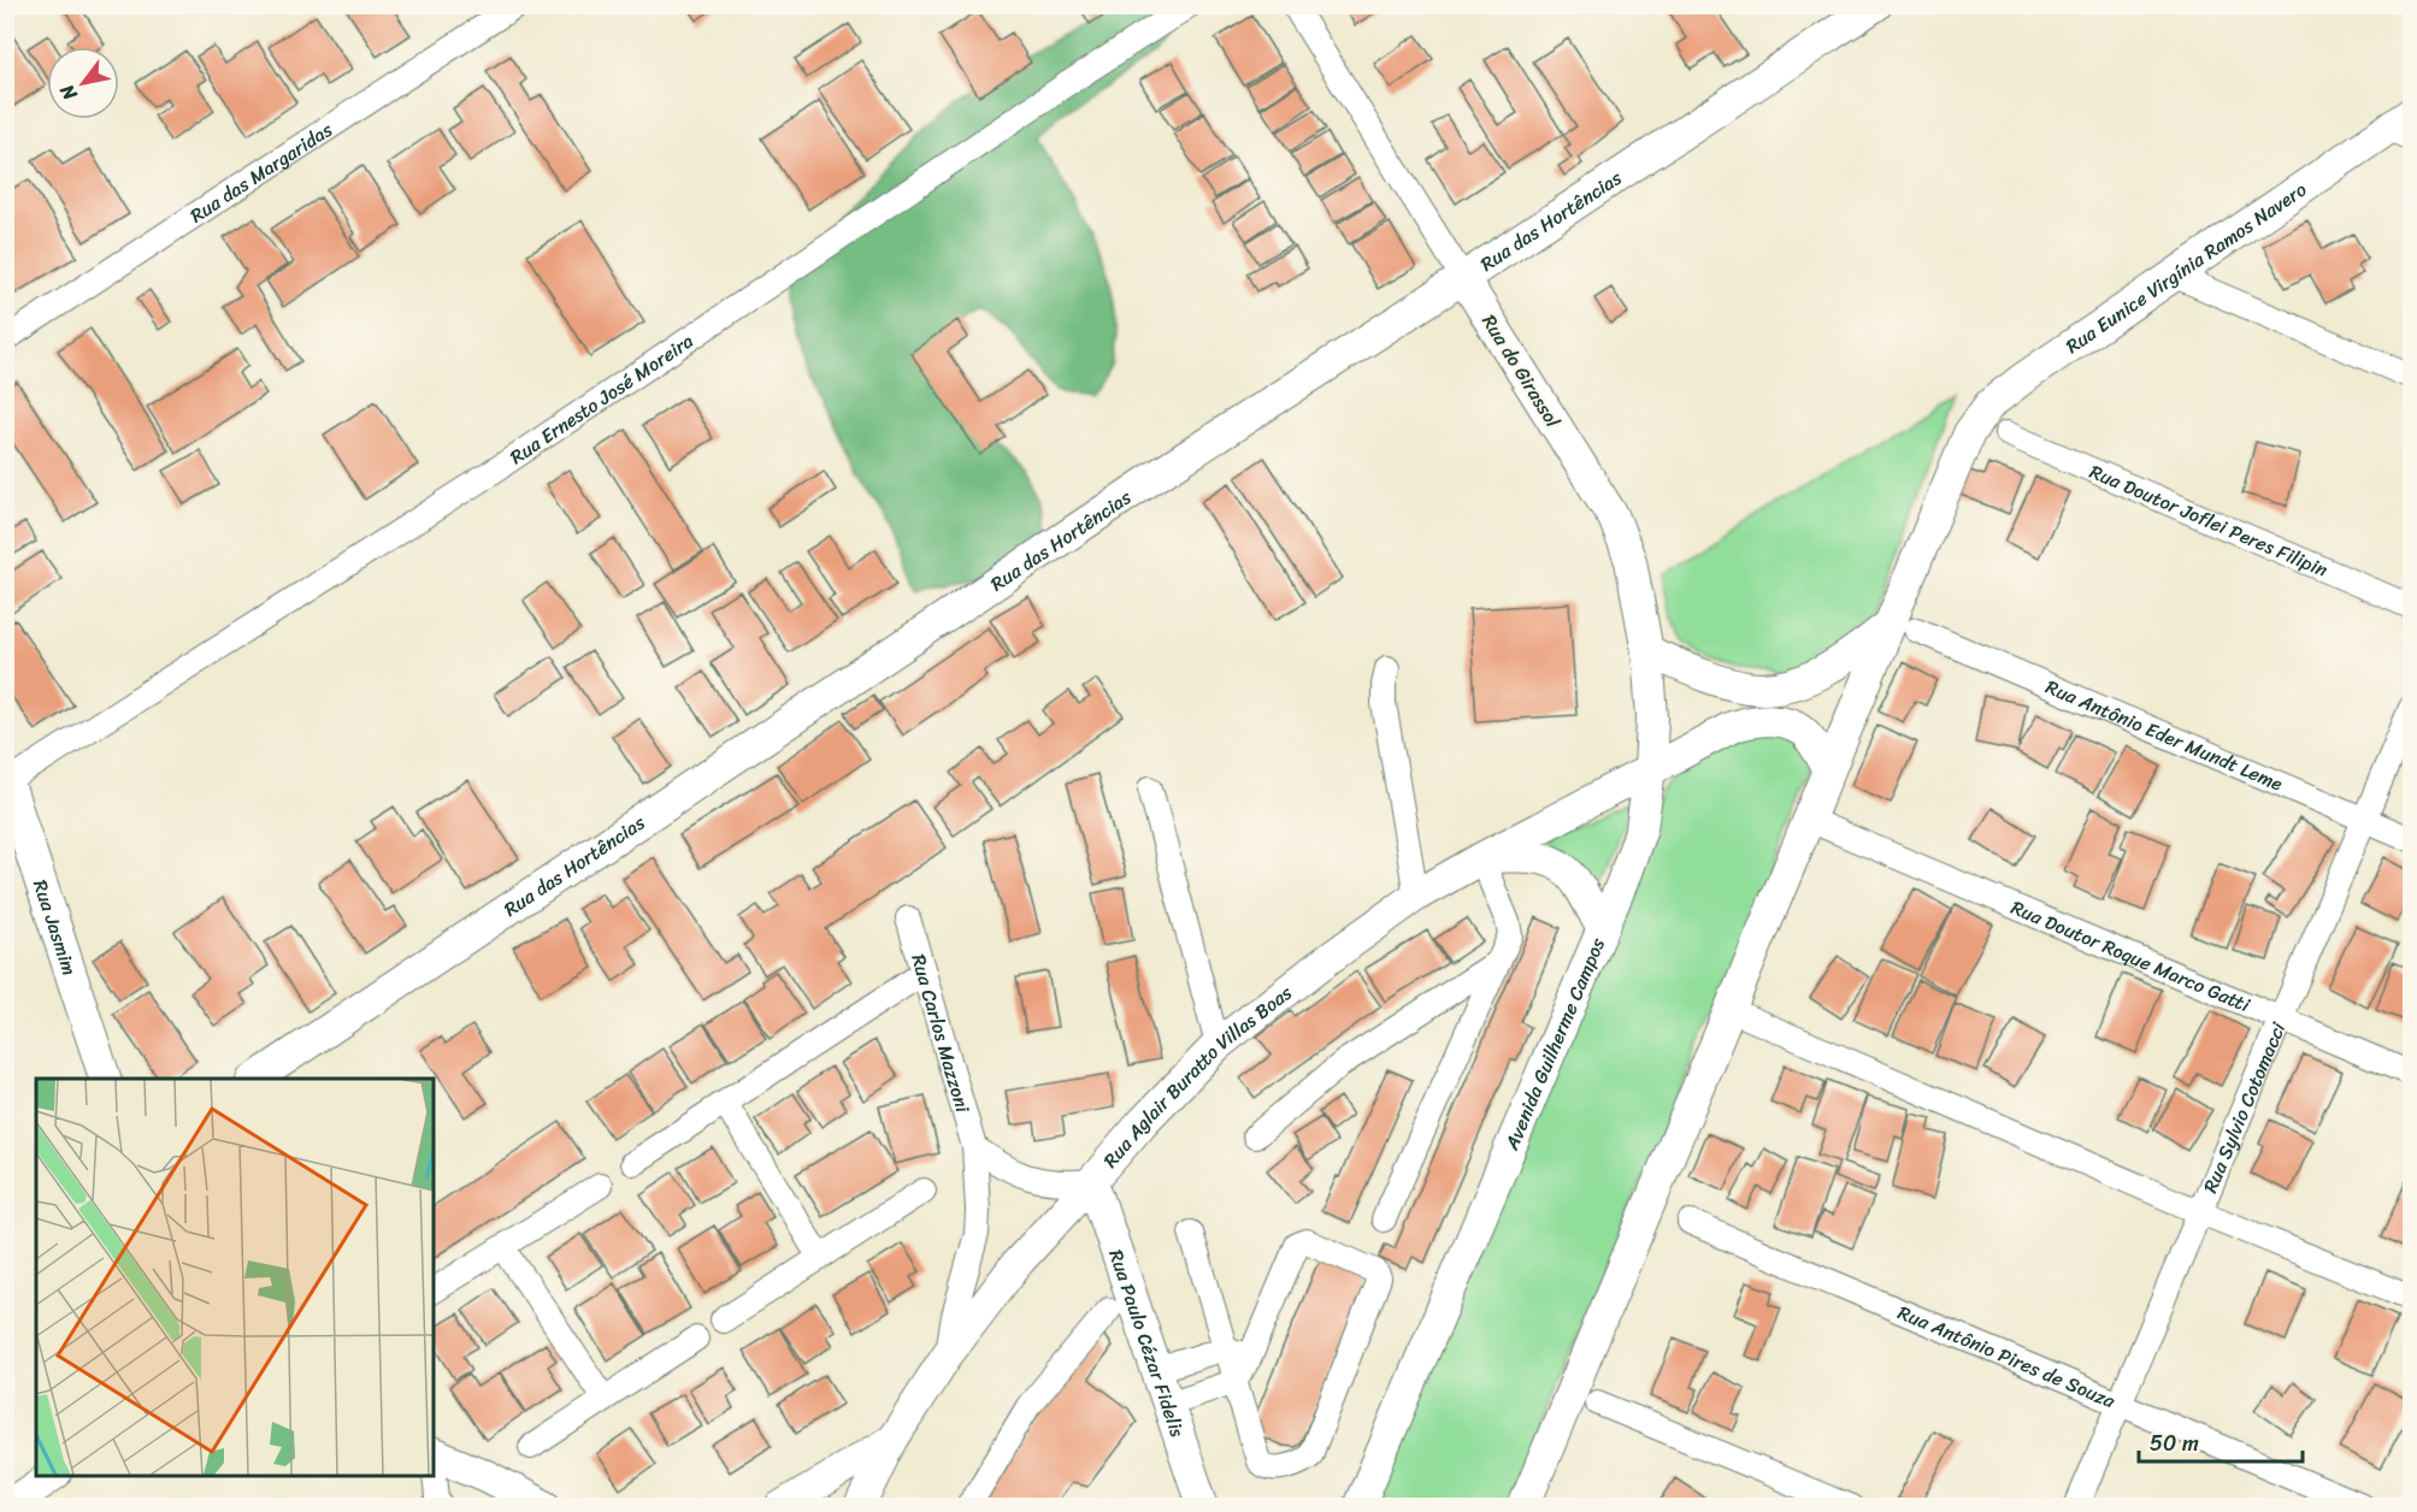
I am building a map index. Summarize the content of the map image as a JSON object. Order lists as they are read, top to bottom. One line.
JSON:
{"streets":{"main road":["Rua das Hortências","Rua Eunice Virgínia Ramos Navero","Rua do Girassol","Rua Jasmim","Avenida Guilherme Campos","Rua Aglair Buratto Villas Boas","Rua Paulo Cézar Fidelis"],"street":["Rua das Margaridas","Rua Ernesto José Moreira","Rua Doutor Joflei Peres Filipin","Rua Antônio Eder Mundt Leme","Rua Doutor Roque Marco Gatti","Rua Carlos Mazzoni","Rua Sylvio Cotomacci","Rua Antônio Pires de Souza"]},"crossings":[["Rua das Hortências","Rua do Girassol"],["Rua Eunice Virgínia Ramos Navero","Rua Antônio Eder Mundt Leme"],["Rua do Girassol","Avenida Guilherme Campos"],["Rua do Girassol","Rua Aglair Buratto Villas Boas"],["Rua Ernesto José Moreira","Rua Jasmim"],["Rua Antônio Eder Mundt Leme","Rua Sylvio Cotomacci"],["Rua Doutor Roque Marco Gatti","Rua Sylvio Cotomacci"],["Rua Carlos Mazzoni","Rua Aglair Buratto Villas Boas"],["Avenida Guilherme Campos","Rua Aglair Buratto Villas Boas"],["Rua Aglair Buratto Villas Boas","Rua Paulo Cézar Fidelis"],["Rua Sylvio Cotomacci","Rua Antônio Pires de Souza"]],"scale_bar":"50 m","north":"bottom left"}
